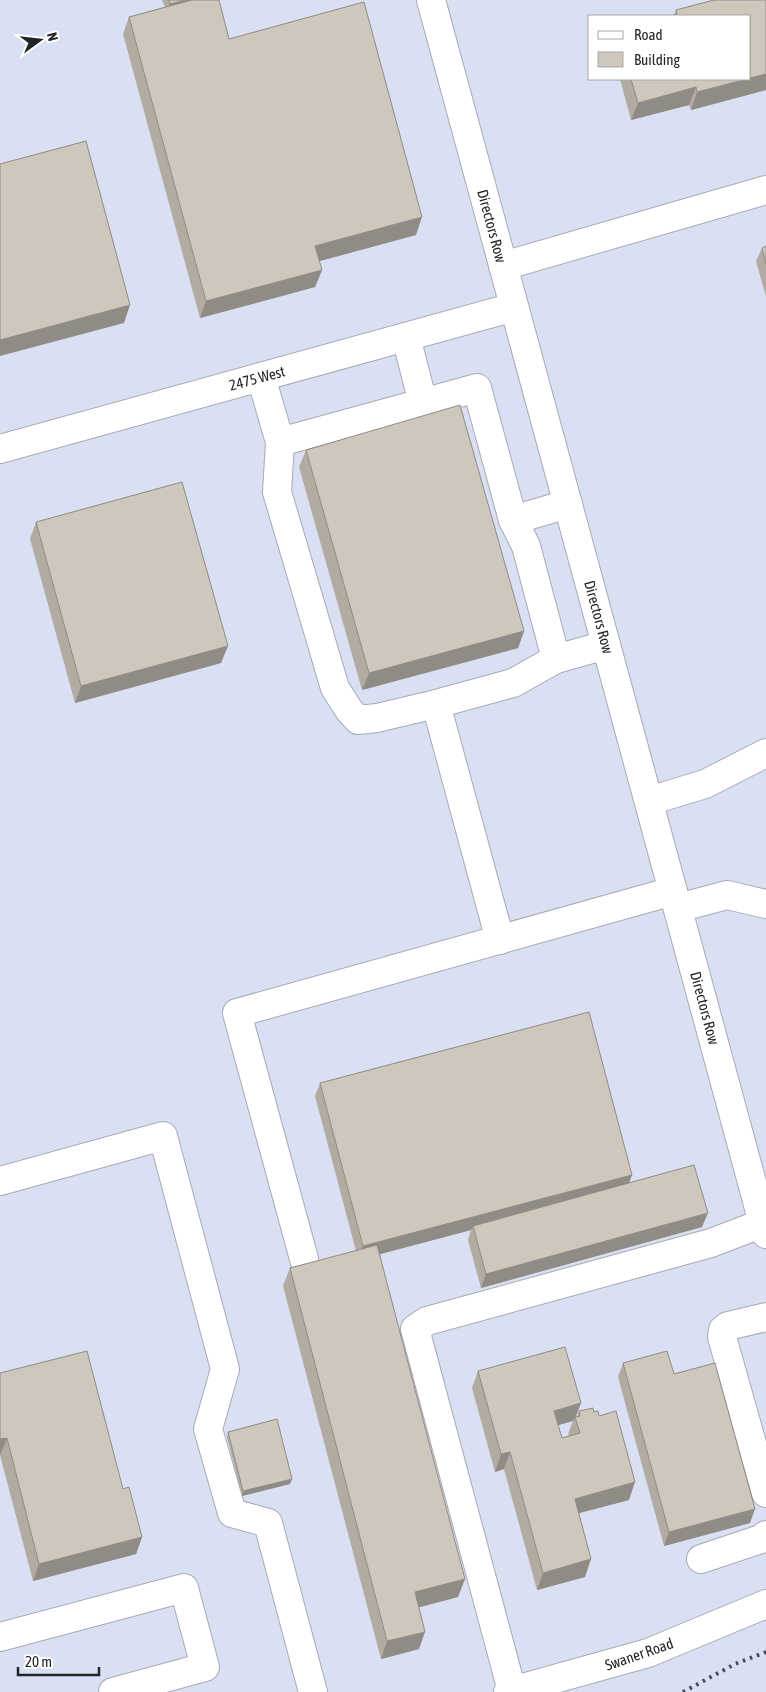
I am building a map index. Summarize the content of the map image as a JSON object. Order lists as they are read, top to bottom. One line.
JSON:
{"streets":{"street":["Directors Row","2475 West","Swaner Road"]},"crossings":[["Directors Row","2475 West"]],"legend":["Road","Building"],"scale_bar":"20 m","north":"right"}
